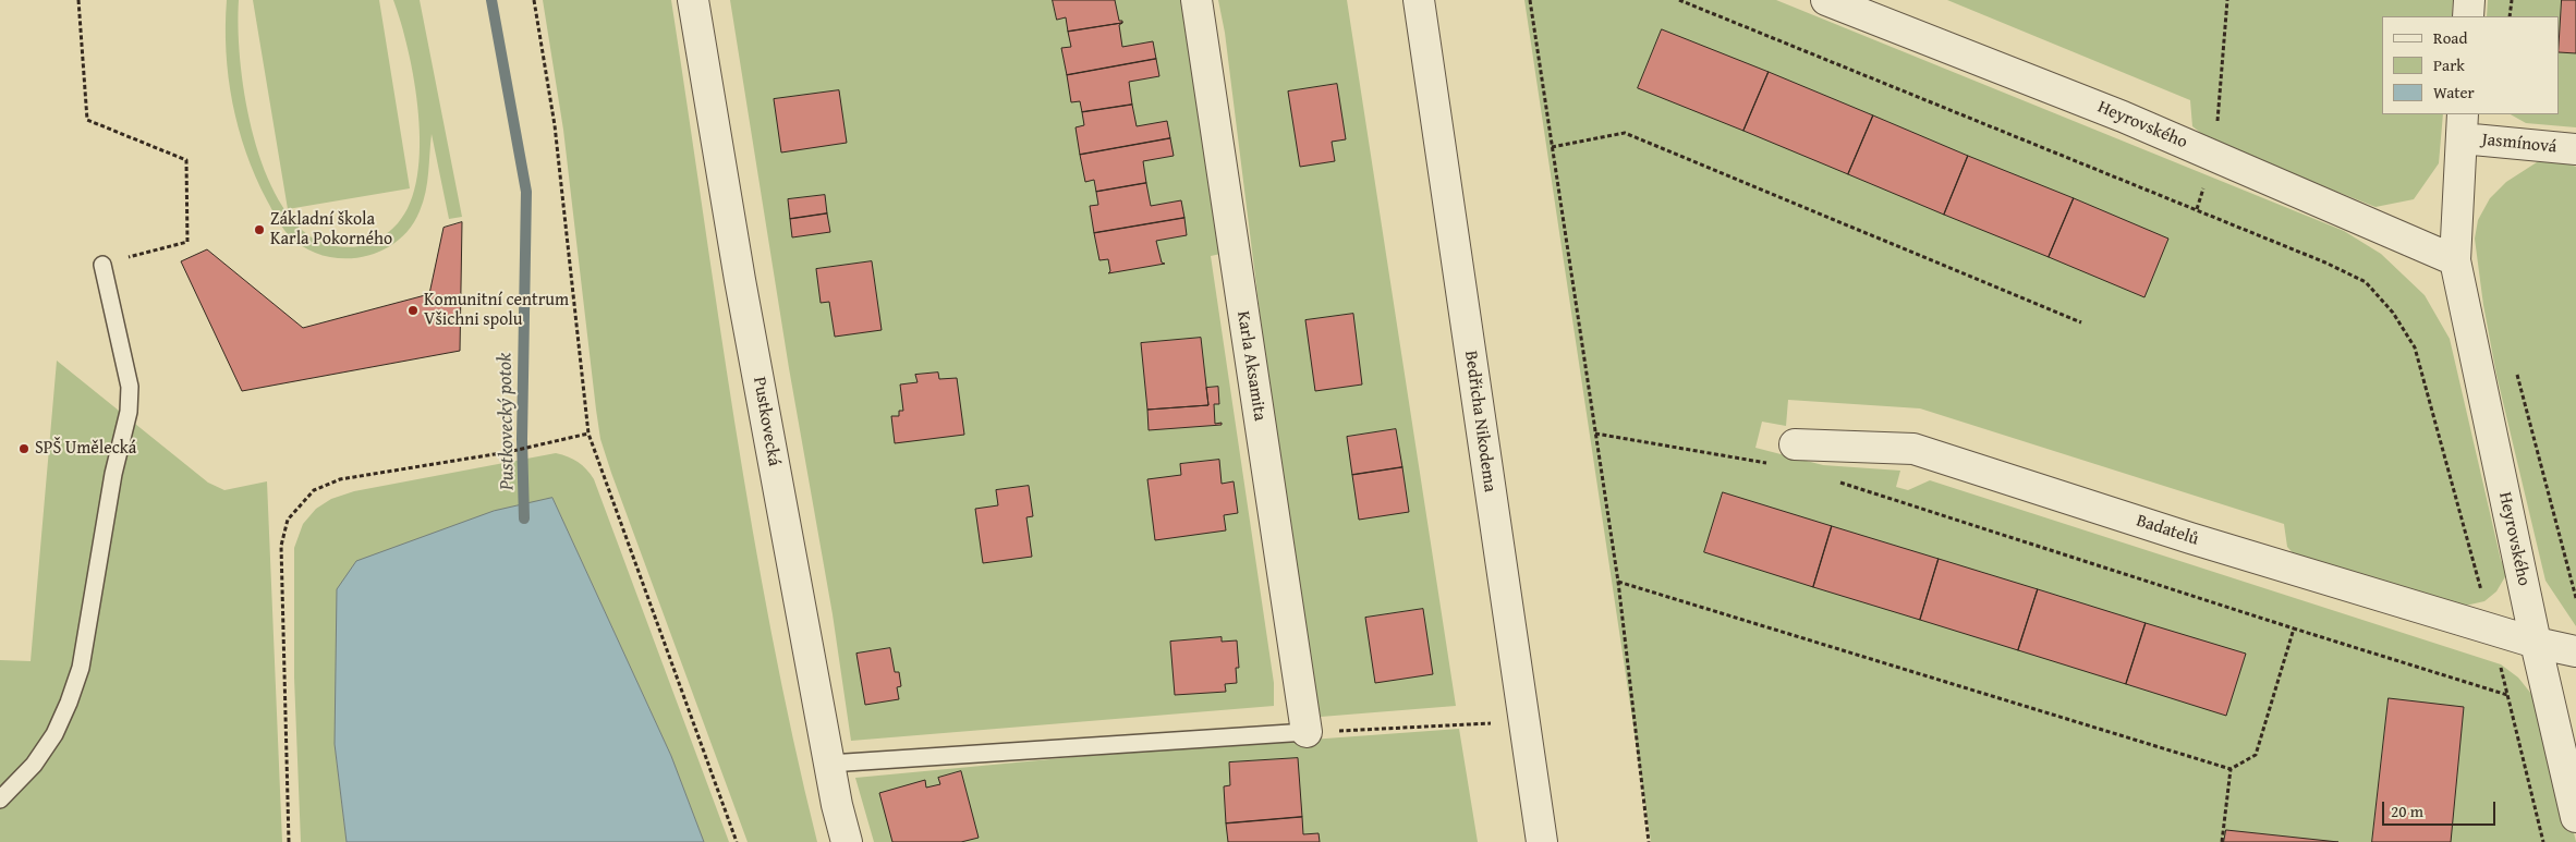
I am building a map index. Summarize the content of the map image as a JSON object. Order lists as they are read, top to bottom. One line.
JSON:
{"streets":{"street":["Heyrovského","Jasmínová","Karla Aksamita","Pustkovecká","Bedřicha Nikodema","Badatelů"]},"crossings":[["Heyrovského","Jasmínová"],["Heyrovského","Badatelů"]],"water":["Pustkovecký potok"],"places":["Základní škola Karla Pokorného","Komunitní centrum Všichni spolu","SPŠ Umělecká"],"legend":["Road","Park","Water"],"scale_bar":"20 m"}
